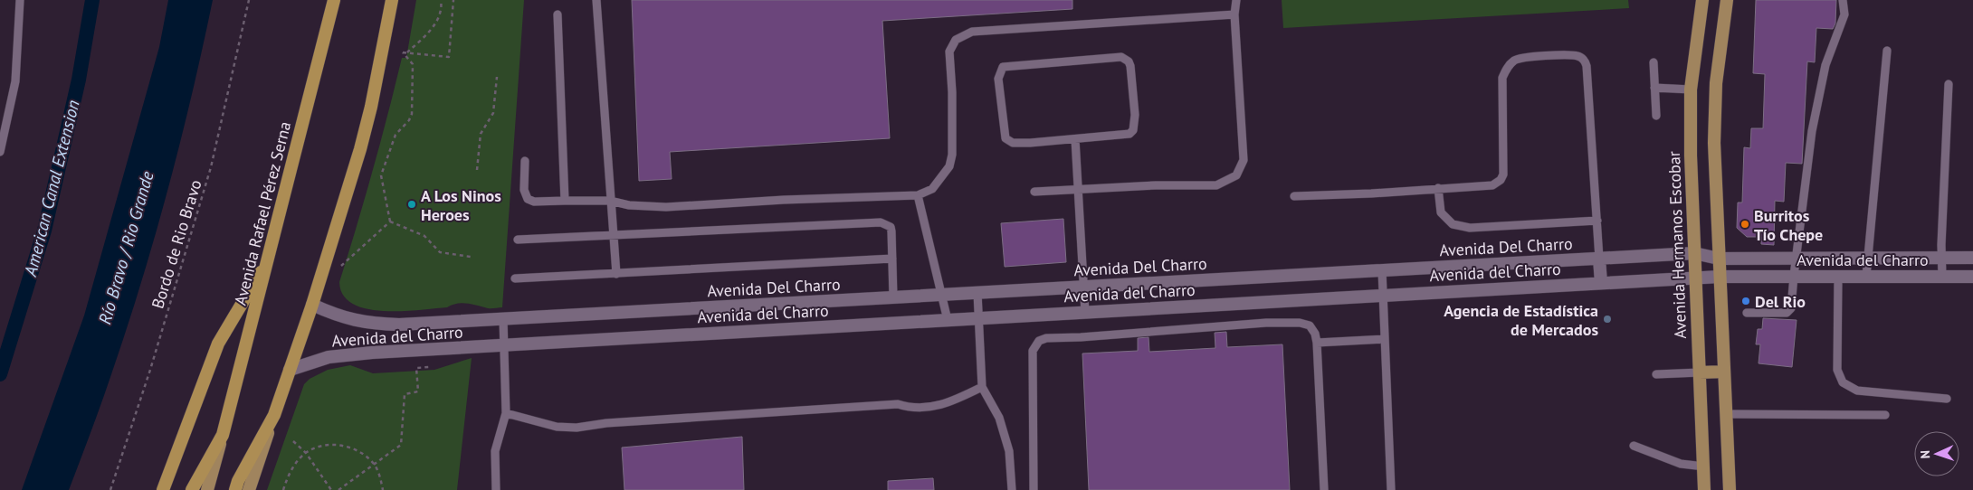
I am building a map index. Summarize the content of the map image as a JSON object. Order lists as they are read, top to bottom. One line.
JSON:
{"streets":{"highway":["Avenida Rafael Pérez Serna"],"main road":["Avenida Hermanos Escobar"],"street":["Avenida Del Charro","Avenida del Charro"],"path":["Bordo de Rio Bravo"]},"crossings":[["Avenida Hermanos Escobar","Avenida Del Charro"],["Avenida Hermanos Escobar","Avenida del Charro"]],"water":["American Canal Extension","Río Bravo / Rio Grande"],"places":["A Los Ninos Heroes","Burritos Tío Chepe","Del Rio","Agencia de Estadística de Mercados"],"north":"left"}
